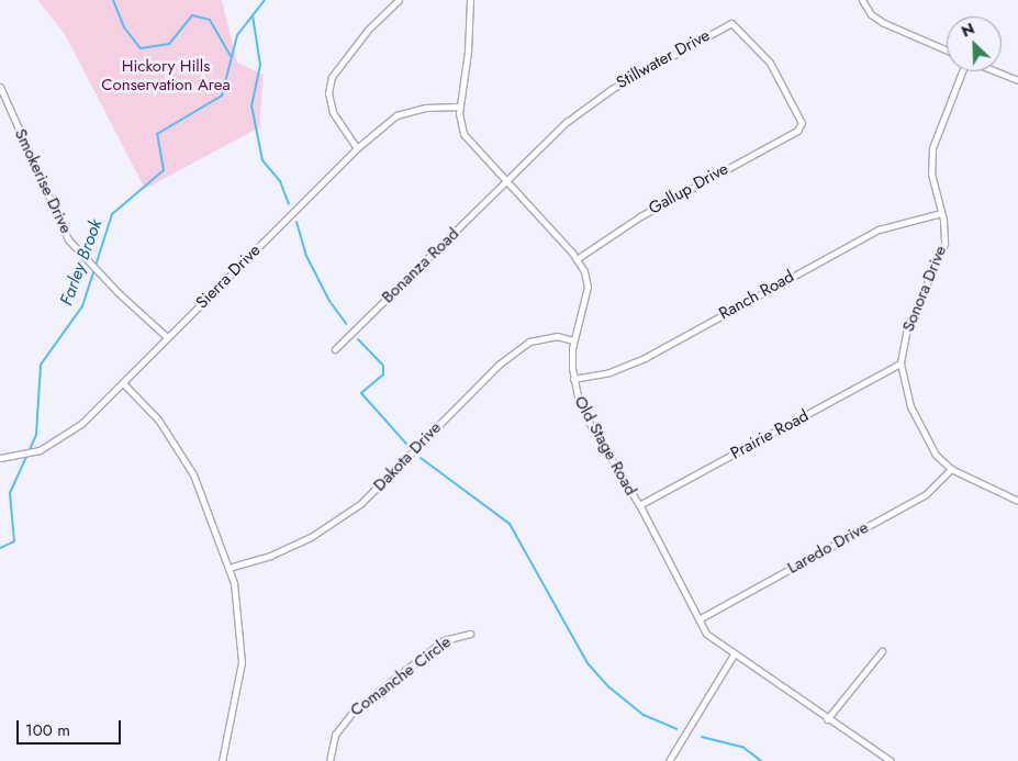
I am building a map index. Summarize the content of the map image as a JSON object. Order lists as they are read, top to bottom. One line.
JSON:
{"streets":{"street":["Stillwater Drive","Smokerise Drive","Gallup Drive","Bonanza Road","Sierra Drive","Sonora Drive","Ranch Road","Prairie Road","Old Stage Road","Dakota Drive","Laredo Drive","Comanche Circle"]},"crossings":[["Stillwater Drive","Gallup Drive"],["Stillwater Drive","Bonanza Road"],["Stillwater Drive","Old Stage Road"],["Smokerise Drive","Sierra Drive"],["Gallup Drive","Old Stage Road"],["Bonanza Road","Old Stage Road"],["Sierra Drive","Old Stage Road"],["Sonora Drive","Ranch Road"],["Sonora Drive","Prairie Road"],["Sonora Drive","Laredo Drive"],["Ranch Road","Old Stage Road"],["Prairie Road","Old Stage Road"],["Old Stage Road","Dakota Drive"],["Old Stage Road","Laredo Drive"]],"water":["Farley Brook"],"parks":["Hickory Hills Conservation Area"],"scale_bar":"100 m","north":"top left"}
